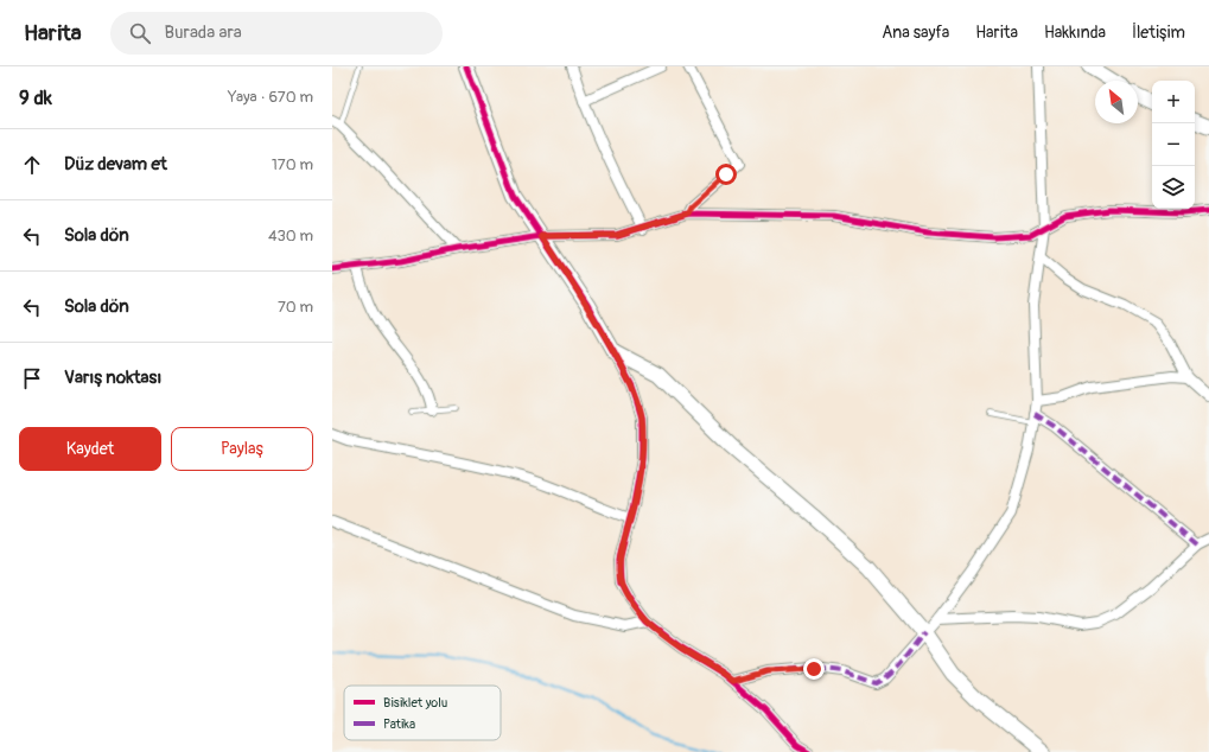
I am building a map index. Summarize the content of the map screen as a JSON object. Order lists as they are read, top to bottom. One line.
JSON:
{"legend":["Bisiklet yolu","Patika"],"north":"top left","page":{"header":"Harita","search":"Burada ara","nav":["Ana sayfa","Harita","Hakkında","İletişim"],"heading":["9 dk","Yaya · 670 m"],"map_buttons":["+","−"],"list":[["Düz devam et","170 m"],["Sola dön","430 m"],["Sola dön","70 m"],"Varış noktası"],"buttons":["Kaydet","Paylaş"]}}
